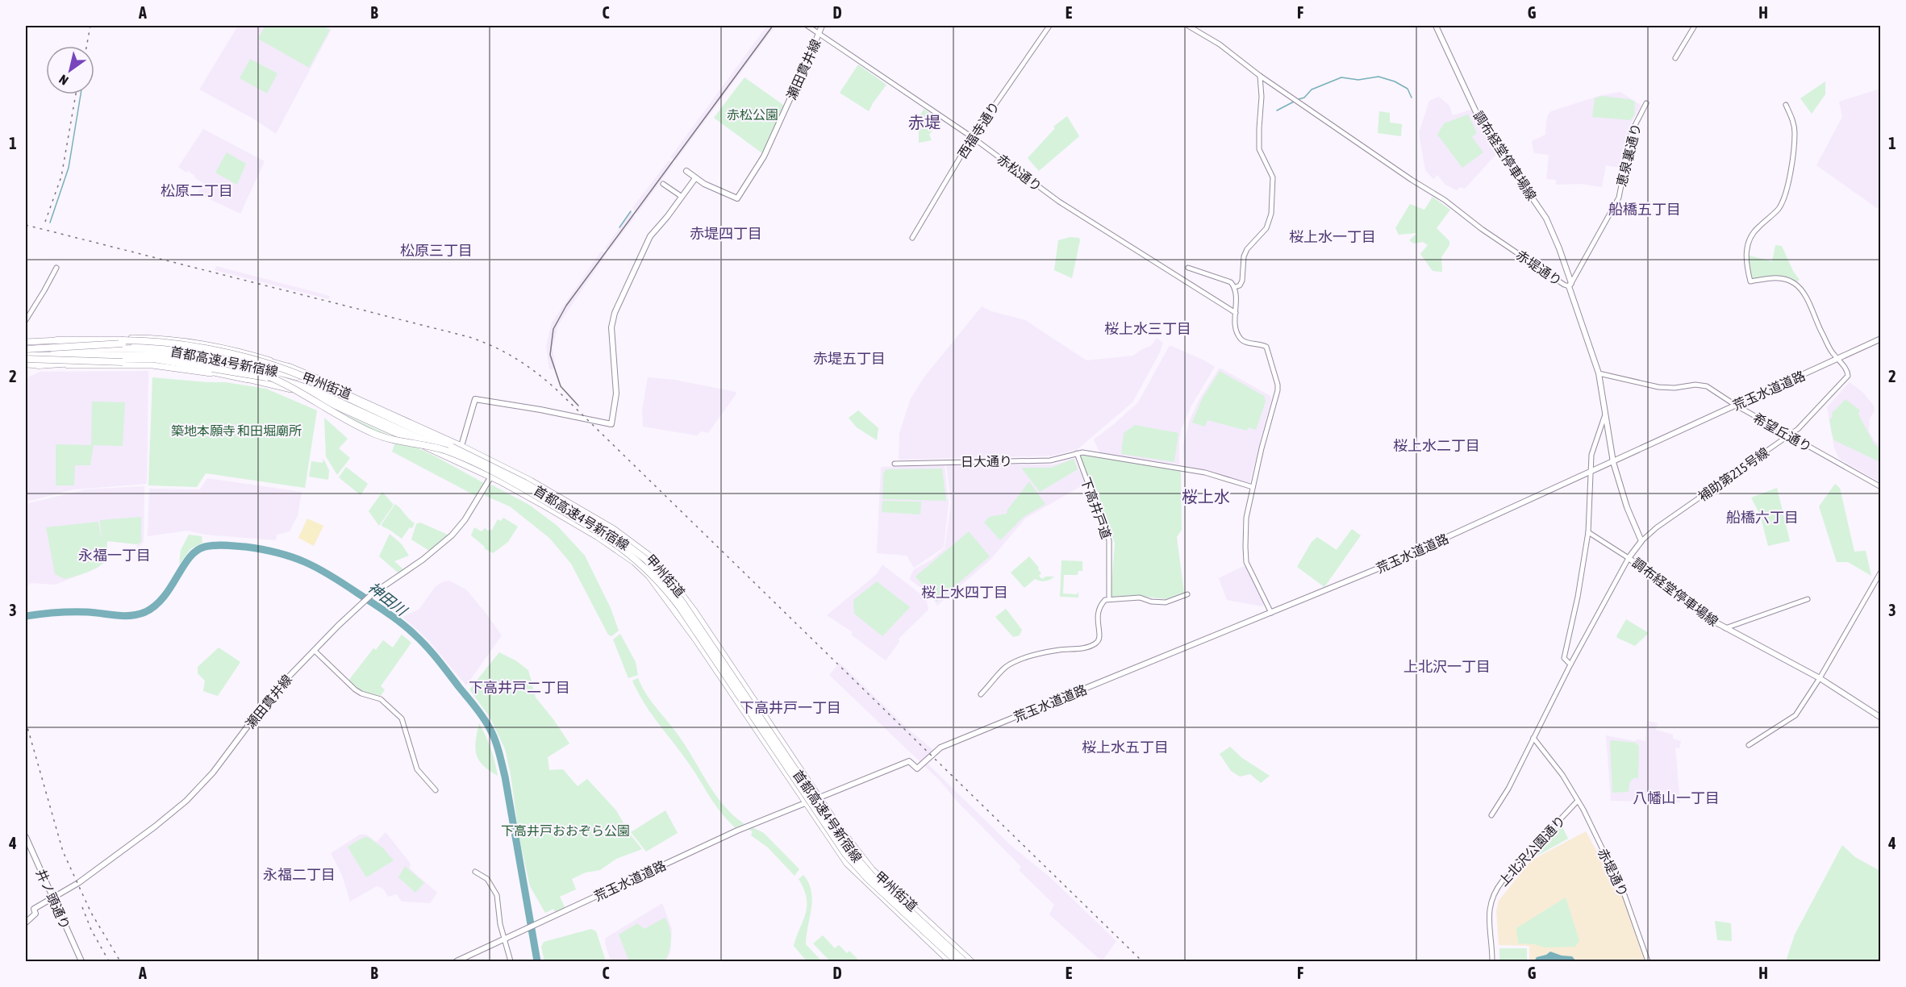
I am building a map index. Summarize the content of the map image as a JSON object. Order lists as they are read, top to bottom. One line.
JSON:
{"streets":{"highway":["首都高速4号新宿線","甲州街道"],"main road":["瀬田貫井線","調布経堂停車場線","赤堤通り","荒玉水道道路","井ノ頭通り"],"street":["西福寺通り","恵泉裏通り","赤松通り","希望丘通り","日大通り","補助第215号線","下高井戸道","上北沢公園通り"]},"crossings":[["瀬田貫井線","赤松通り"],["瀬田貫井線","甲州街道"],["瀬田貫井線","井ノ頭通り"],["西福寺通り","赤松通り"],["恵泉裏通り","調布経堂停車場線"],["恵泉裏通り","赤堤通り"],["調布経堂停車場線","赤堤通り"],["調布経堂停車場線","荒玉水道道路"],["調布経堂停車場線","補助第215号線"],["赤堤通り","希望丘通り"],["赤堤通り","上北沢公園通り"],["首都高速4号新宿線","甲州街道"],["甲州街道","荒玉水道道路"],["荒玉水道道路","希望丘通り"],["荒玉水道道路","補助第215号線"],["希望丘通り","補助第215号線"],["日大通り","下高井戸道"]],"districts":["赤堤","松原二丁目","船橋五丁目","赤堤四丁目","桜上水一丁目","松原三丁目","桜上水三丁目","赤堤五丁目","桜上水二丁目","桜上水","船橋六丁目","永福一丁目","桜上水四丁目","上北沢一丁目","下高井戸二丁目","下高井戸一丁目","桜上水五丁目","八幡山一丁目","永福二丁目"],"water":["神田川"],"parks":["赤松公園","築地本願寺 和田堀廟所","下高井戸おおぞら公園"],"north":"bottom left","grid":{"columns":["A","B","C","D","E","F","G","H"],"rows":["1","2","3","4"]}}
